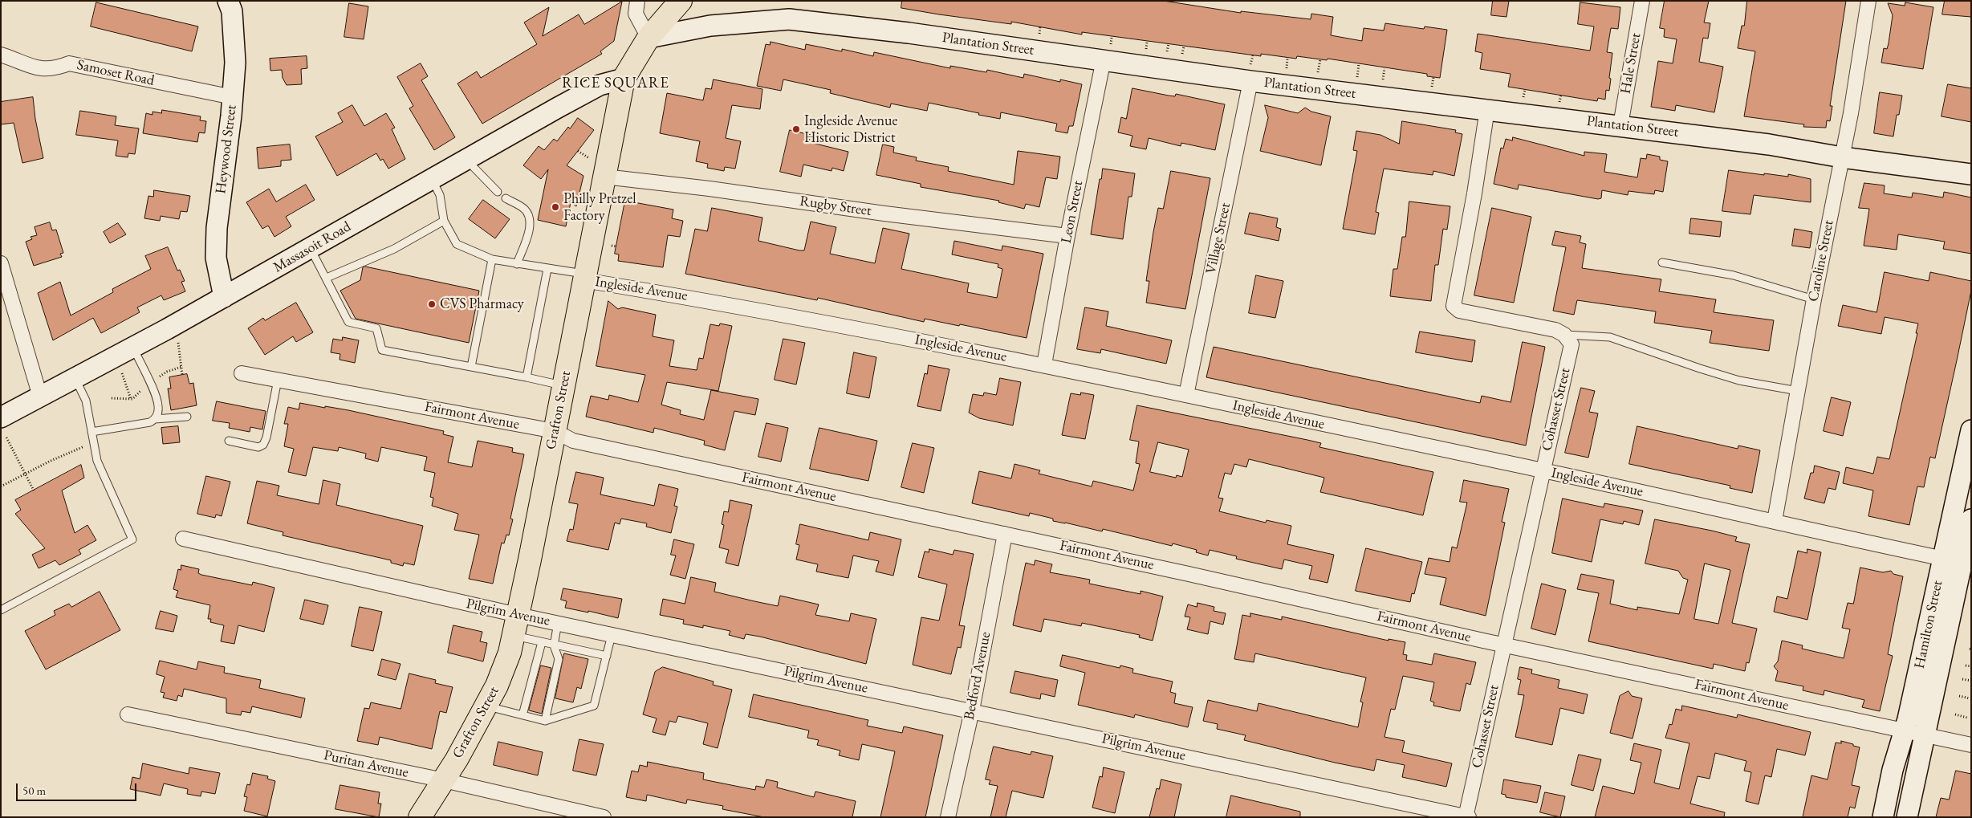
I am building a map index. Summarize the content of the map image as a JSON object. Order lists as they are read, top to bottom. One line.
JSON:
{"streets":{"highway":["Grafton Street"],"street":["Plantation Street","Hale Street","Samoset Road","Heywood Street","Rugby Street","Leon Street","Village Street","Massasoit Road","Caroline Street","Ingleside Avenue","Cohasset Street","Fairmont Avenue","Pilgrim Avenue","Hamilton Street","Bedford Avenue","Puritan Avenue"]},"crossings":[["Plantation Street","Hale Street"],["Plantation Street","Leon Street"],["Plantation Street","Village Street"],["Plantation Street","Caroline Street"],["Plantation Street","Grafton Street"],["Samoset Road","Heywood Street"],["Heywood Street","Massasoit Road"],["Rugby Street","Leon Street"],["Rugby Street","Grafton Street"],["Leon Street","Ingleside Avenue"],["Village Street","Ingleside Avenue"],["Massasoit Road","Grafton Street"],["Caroline Street","Ingleside Avenue"],["Ingleside Avenue","Cohasset Street"],["Ingleside Avenue","Grafton Street"],["Ingleside Avenue","Hamilton Street"],["Cohasset Street","Fairmont Avenue"],["Cohasset Street","Pilgrim Avenue"],["Grafton Street","Fairmont Avenue"],["Grafton Street","Pilgrim Avenue"],["Grafton Street","Puritan Avenue"],["Fairmont Avenue","Hamilton Street"],["Fairmont Avenue","Bedford Avenue"],["Pilgrim Avenue","Bedford Avenue"]],"districts":["RICE SQUARE"],"places":["Ingleside Avenue Historic District","Philly Pretzel Factory","CVS Pharmacy"],"scale_bar":"50 m"}
